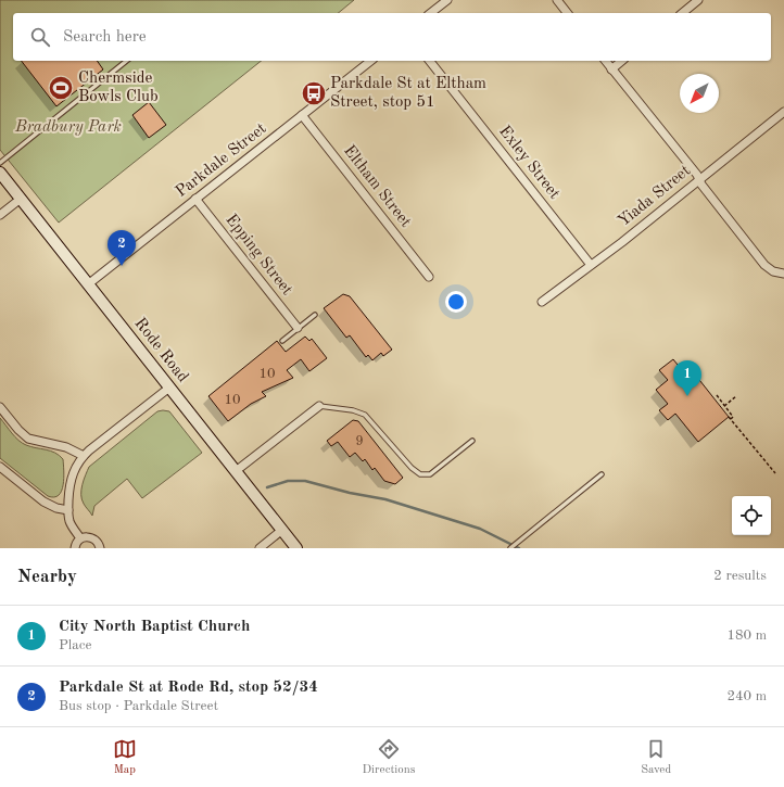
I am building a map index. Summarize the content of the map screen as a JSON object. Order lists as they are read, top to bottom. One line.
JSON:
{"streets":{"main road":["Rode Road"],"street":["Parkdale Street","Exley Street","Eltham Street","Yiada Street","Epping Street"]},"crossings":[["Parkdale Street","Eltham Street"],["Parkdale Street","Epping Street"],["Parkdale Street","Rode Road"],["Exley Street","Yiada Street"]],"parks":["Bradbury Park"],"places":{"sports":["Chermside Bowls Club"],"bus stop":["Parkdale St at Eltham Street, stop 51"]},"house_numbers":["10","10","9"],"north":"bottom left","page":{"search":"Search here","pins":["2","1"],"heading":["Nearby","2 results"],"list":[{"mark":"1","name":"City North Baptist Church","note":"Place","value":"180 m"},{"mark":"2","name":"Parkdale St at Rode Rd, stop 52/34","note":"Bus stop · Parkdale Street","value":"240 m"}],"nav":["Map","Directions","Saved"]}}
